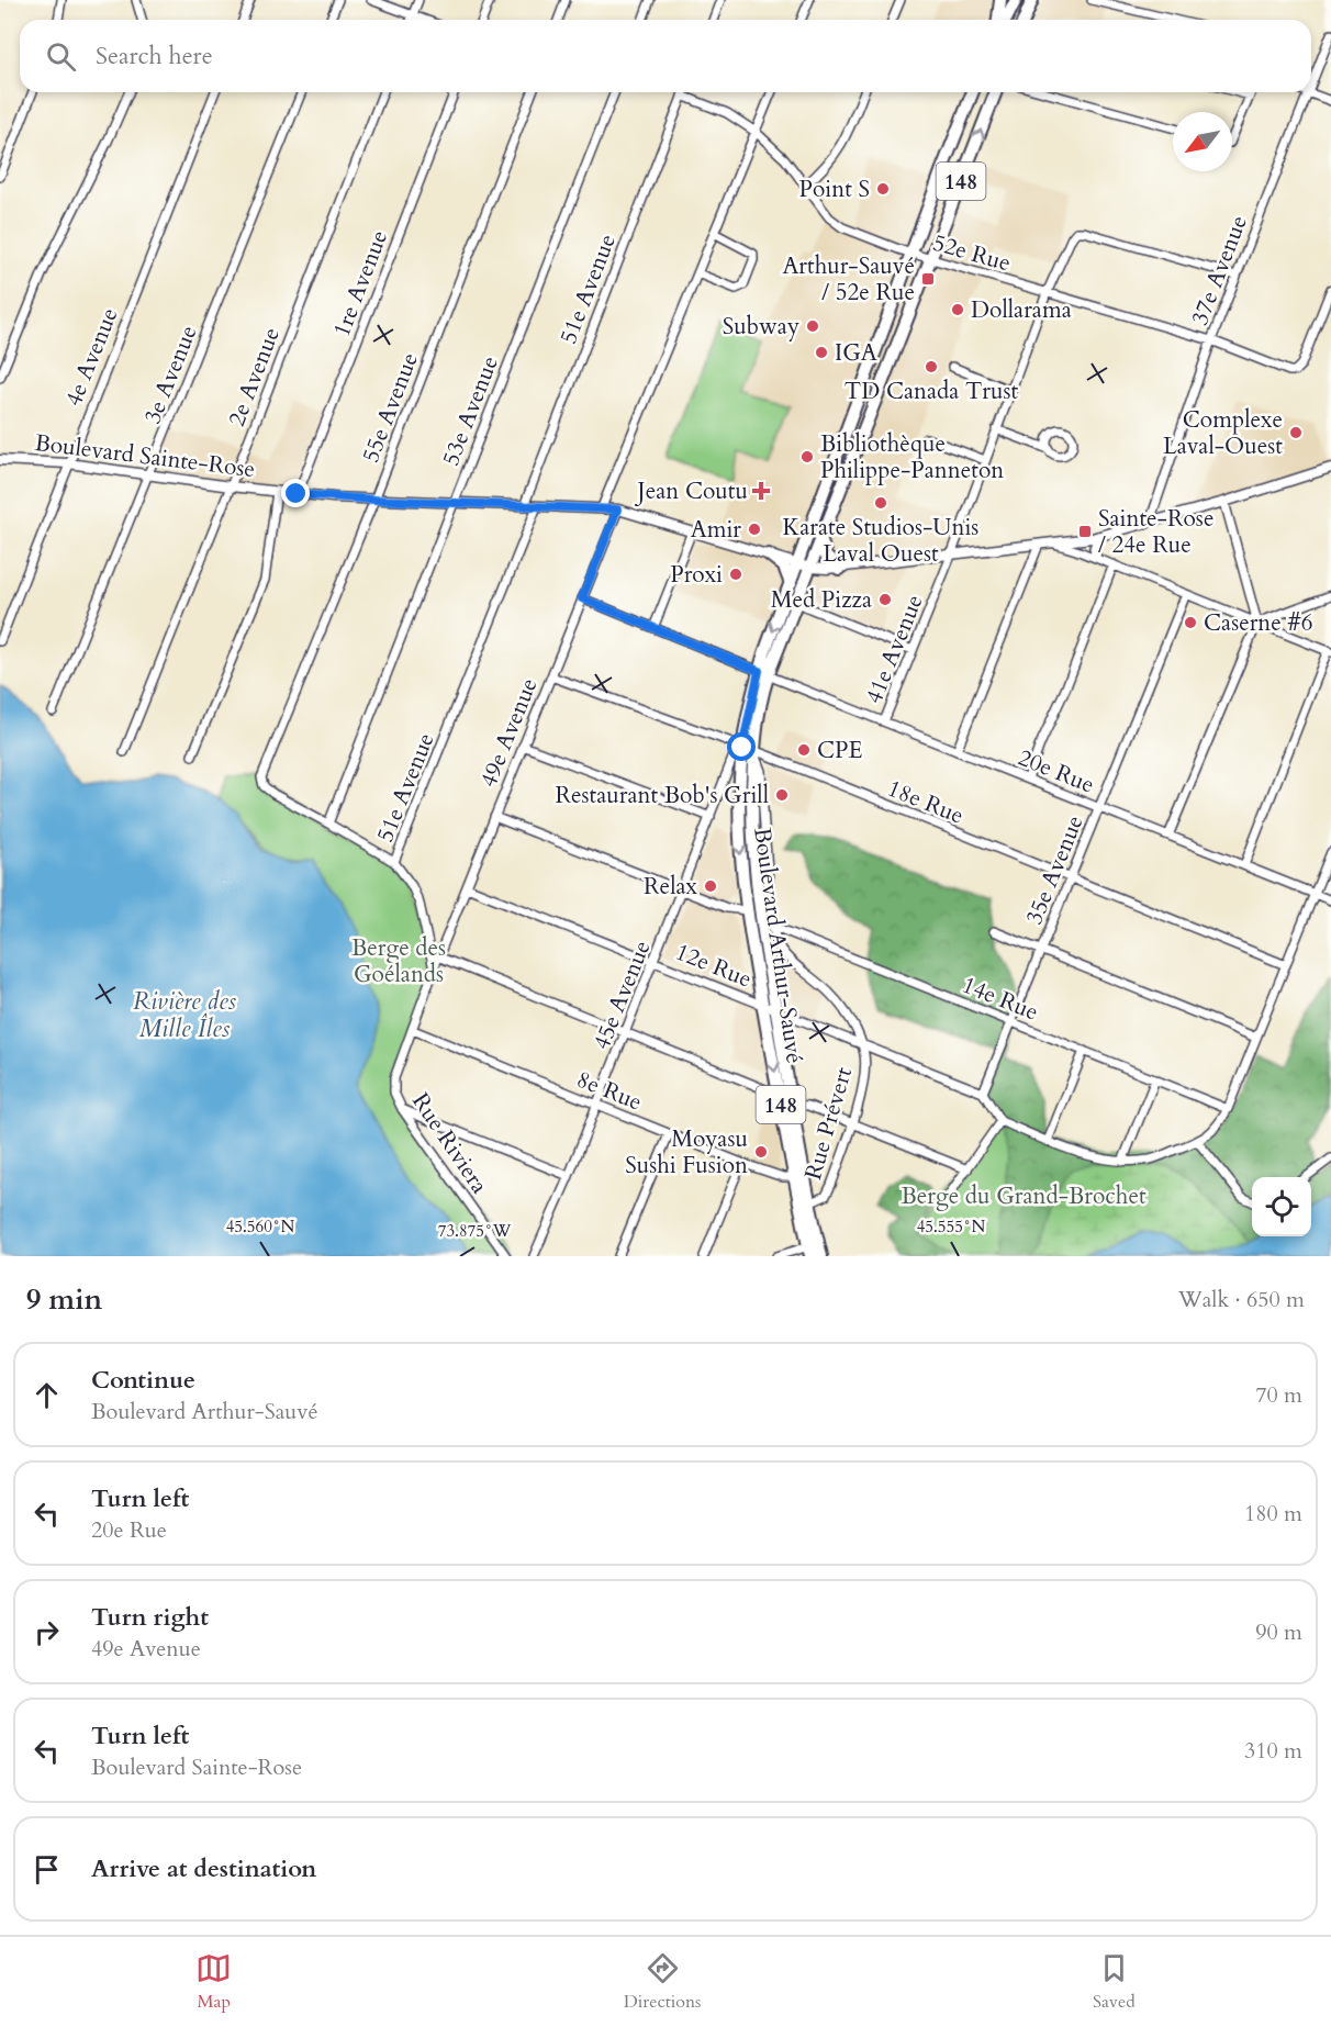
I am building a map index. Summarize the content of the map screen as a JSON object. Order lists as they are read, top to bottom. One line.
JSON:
{"streets":{"main road":["148","Boulevard Arthur-Sauvé"],"street":["52e Rue","37e Avenue","1re Avenue","51e Avenue","4e Avenue","3e Avenue","2e Avenue","55e Avenue","53e Avenue","Boulevard Sainte-Rose","41e Avenue","49e Avenue","20e Rue","18e Rue","35e Avenue","12e Rue","45e Avenue","14e Rue","8e Rue","Rue Prévert","Rue Riviera"]},"crossings":[["52e Rue","37e Avenue"],["52e Rue","51e Avenue"],["52e Rue","41e Avenue"],["52e Rue","Boulevard Arthur-Sauvé"],["37e Avenue","Boulevard Sainte-Rose"],["37e Avenue","41e Avenue"],["1re Avenue","Boulevard Sainte-Rose"],["51e Avenue","Boulevard Sainte-Rose"],["51e Avenue","Rue Riviera"],["4e Avenue","Boulevard Sainte-Rose"],["3e Avenue","Boulevard Sainte-Rose"],["2e Avenue","Boulevard Sainte-Rose"],["55e Avenue","Boulevard Sainte-Rose"],["55e Avenue","Rue Riviera"],["53e Avenue","Boulevard Sainte-Rose"],["53e Avenue","Rue Riviera"],["Boulevard Sainte-Rose","41e Avenue"],["Boulevard Sainte-Rose","49e Avenue"],["Boulevard Sainte-Rose","Boulevard Arthur-Sauvé"],["41e Avenue","20e Rue"],["49e Avenue","20e Rue"],["49e Avenue","18e Rue"],["49e Avenue","12e Rue"],["49e Avenue","Rue Riviera"],["20e Rue","35e Avenue"],["20e Rue","Boulevard Arthur-Sauvé"],["18e Rue","35e Avenue"],["18e Rue","Boulevard Arthur-Sauvé"],["18e Rue","45e Avenue"],["18e Rue","Rue Prévert"],["35e Avenue","12e Rue"],["35e Avenue","14e Rue"],["Boulevard Arthur-Sauvé","12e Rue"],["Boulevard Arthur-Sauvé","45e Avenue"],["Boulevard Arthur-Sauvé","14e Rue"],["Boulevard Arthur-Sauvé","8e Rue"],["Boulevard Arthur-Sauvé","Rue Prévert"],["12e Rue","45e Avenue"],["12e Rue","Rue Prévert"],["45e Avenue","8e Rue"],["45e Avenue","Rue Prévert"],["14e Rue","Rue Prévert"],["8e Rue","Rue Riviera"]],"water":["Rivière des Mille Îles"],"parks":["Berge des Goélands","Berge du Grand-Brochet"],"places":{"other":["Point S","Dollarama","Subway","IGA","TD Canada Trust","Complexe Laval-Ouest","Bibliothèque Philippe-Panneton","Karate Studios-Unis Laval Ouest","Amir","Proxi","Med Pizza","Caserne #6","CPE","Restaurant Bob's Grill","Relax","Moyasu Sushi Fusion"],"transit":["Arthur-Sauvé / 52e Rue","Sainte-Rose / 24e Rue"],"health":["Jean Coutu"]},"north":"bottom left","page":{"search":"Search here","heading":["9 min","Walk · 650 m"],"list":[["Continue","Boulevard Arthur-Sauvé","70 m"],["Turn left","20e Rue","180 m"],["Turn right","49e Avenue","90 m"],["Turn left","Boulevard Sainte-Rose","310 m"],"Arrive at destination"],"nav":["Map","Directions","Saved"]},"coordinates":["45.560°N","45.555°N","73.875°W"]}
